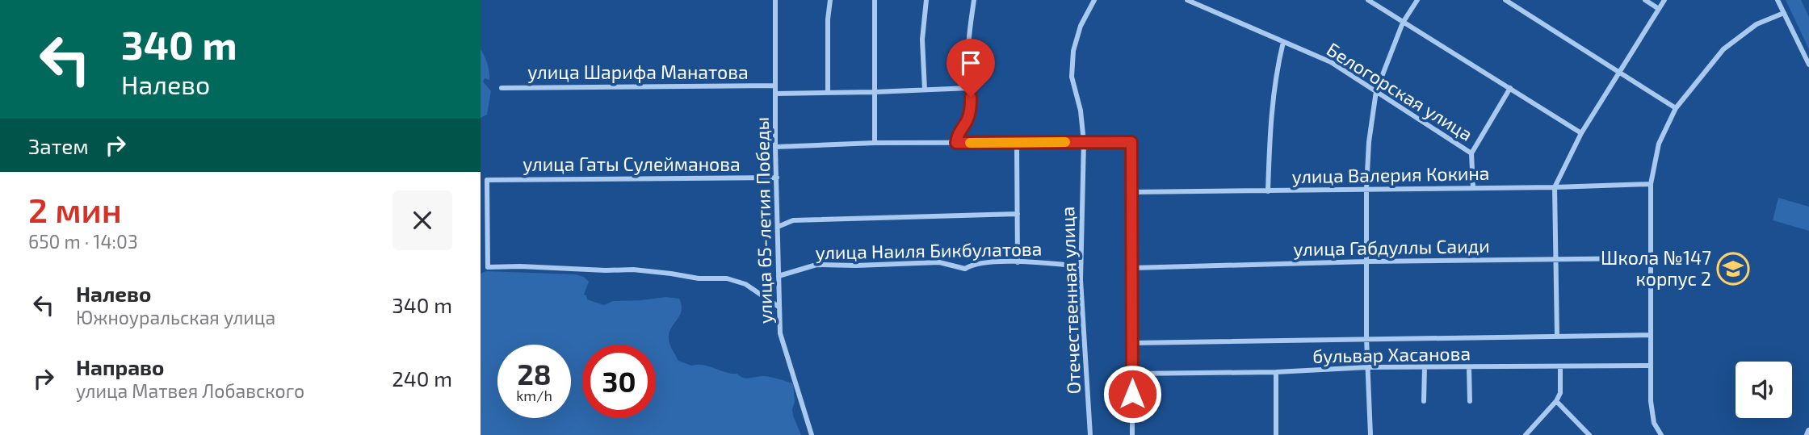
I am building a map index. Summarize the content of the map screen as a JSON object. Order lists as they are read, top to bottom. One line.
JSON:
{"streets":{"street":["улица Шарифа Манатова","Белогорская улица","улица Гаты Сулейманова","улица Валерия Кокина","улица 65-летия Победы","улица Габдуллы Саиди","улица Наиля Бикбулатова","Отечественная улица","бульвар Хасанова"]},"crossings":[["улица Шарифа Манатова","улица 65-летия Победы"],["улица Гаты Сулейманова","улица 65-летия Победы"],["улица 65-летия Победы","улица Наиля Бикбулатова"],["улица Наиля Бикбулатова","Отечественная улица"]],"places":{"school or university":["Школа №147 корпус 2"]},"page":{"turn":["340 m","Налево"],"then":"Затем","heading":["2 мин","650 m · 14:03"],"list":[{"name":"Налево","note":"Южноуральская улица","value":"340 m"},{"name":"Направо","note":"улица Матвея Лобавского","value":"240 m"}],"speed":"28 km/h","limit":"30"}}
